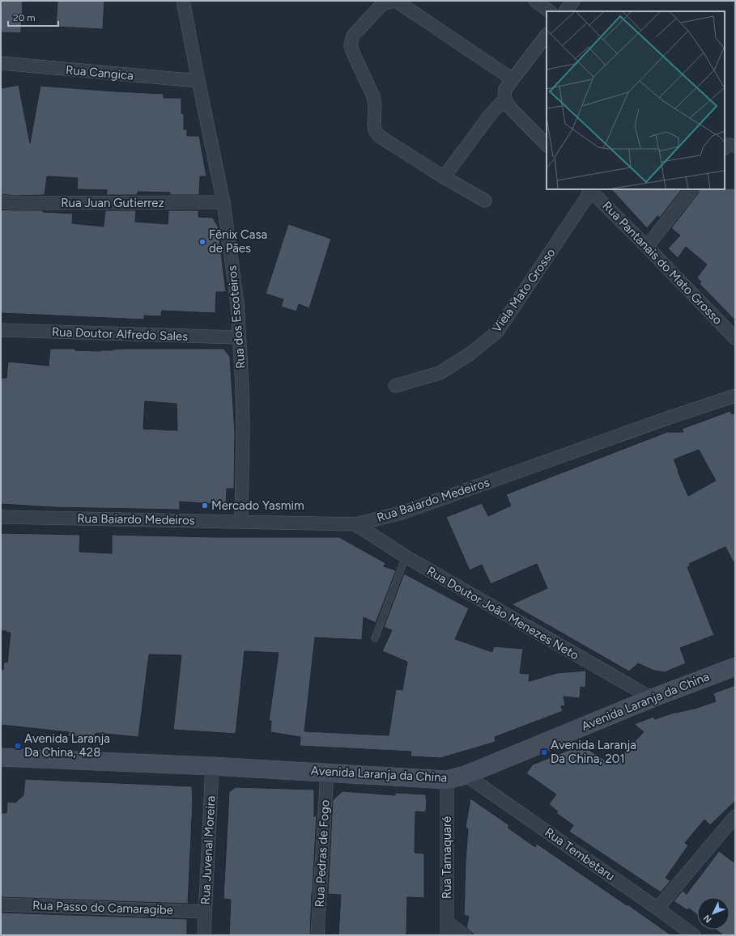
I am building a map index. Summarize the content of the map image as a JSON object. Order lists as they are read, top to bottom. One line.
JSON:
{"streets":{"street":["Rua Cangica","Rua Juan Gutierrez","Rua Pantanais do Mato Grosso","Viela Mato Grosso","Rua dos Escoteiros","Rua Doutor Alfredo Sales","Rua Baiardo Medeiros","Rua Doutor João Menezes Neto","Avenida Laranja da China","Rua Juvenal Moreira","Rua Pedras de Fogo","Rua Tembetaru","Rua Tamaquaré","Rua Passo do Camaragibe"]},"crossings":[["Rua Cangica","Rua dos Escoteiros"],["Rua Juan Gutierrez","Rua dos Escoteiros"],["Rua Pantanais do Mato Grosso","Viela Mato Grosso"],["Rua dos Escoteiros","Rua Doutor Alfredo Sales"],["Rua dos Escoteiros","Rua Baiardo Medeiros"],["Rua Baiardo Medeiros","Rua Doutor João Menezes Neto"],["Rua Doutor João Menezes Neto","Avenida Laranja da China"],["Avenida Laranja da China","Rua Juvenal Moreira"],["Avenida Laranja da China","Rua Pedras de Fogo"],["Avenida Laranja da China","Rua Tembetaru"],["Avenida Laranja da China","Rua Tamaquaré"],["Rua Juvenal Moreira","Rua Passo do Camaragibe"]],"places":{"other":["Fênix Casa de Pães","Mercado Yasmim"],"transit":["Avenida Laranja Da China, 428","Avenida Laranja Da China, 201"]},"scale_bar":"20 m","north":"bottom left"}
